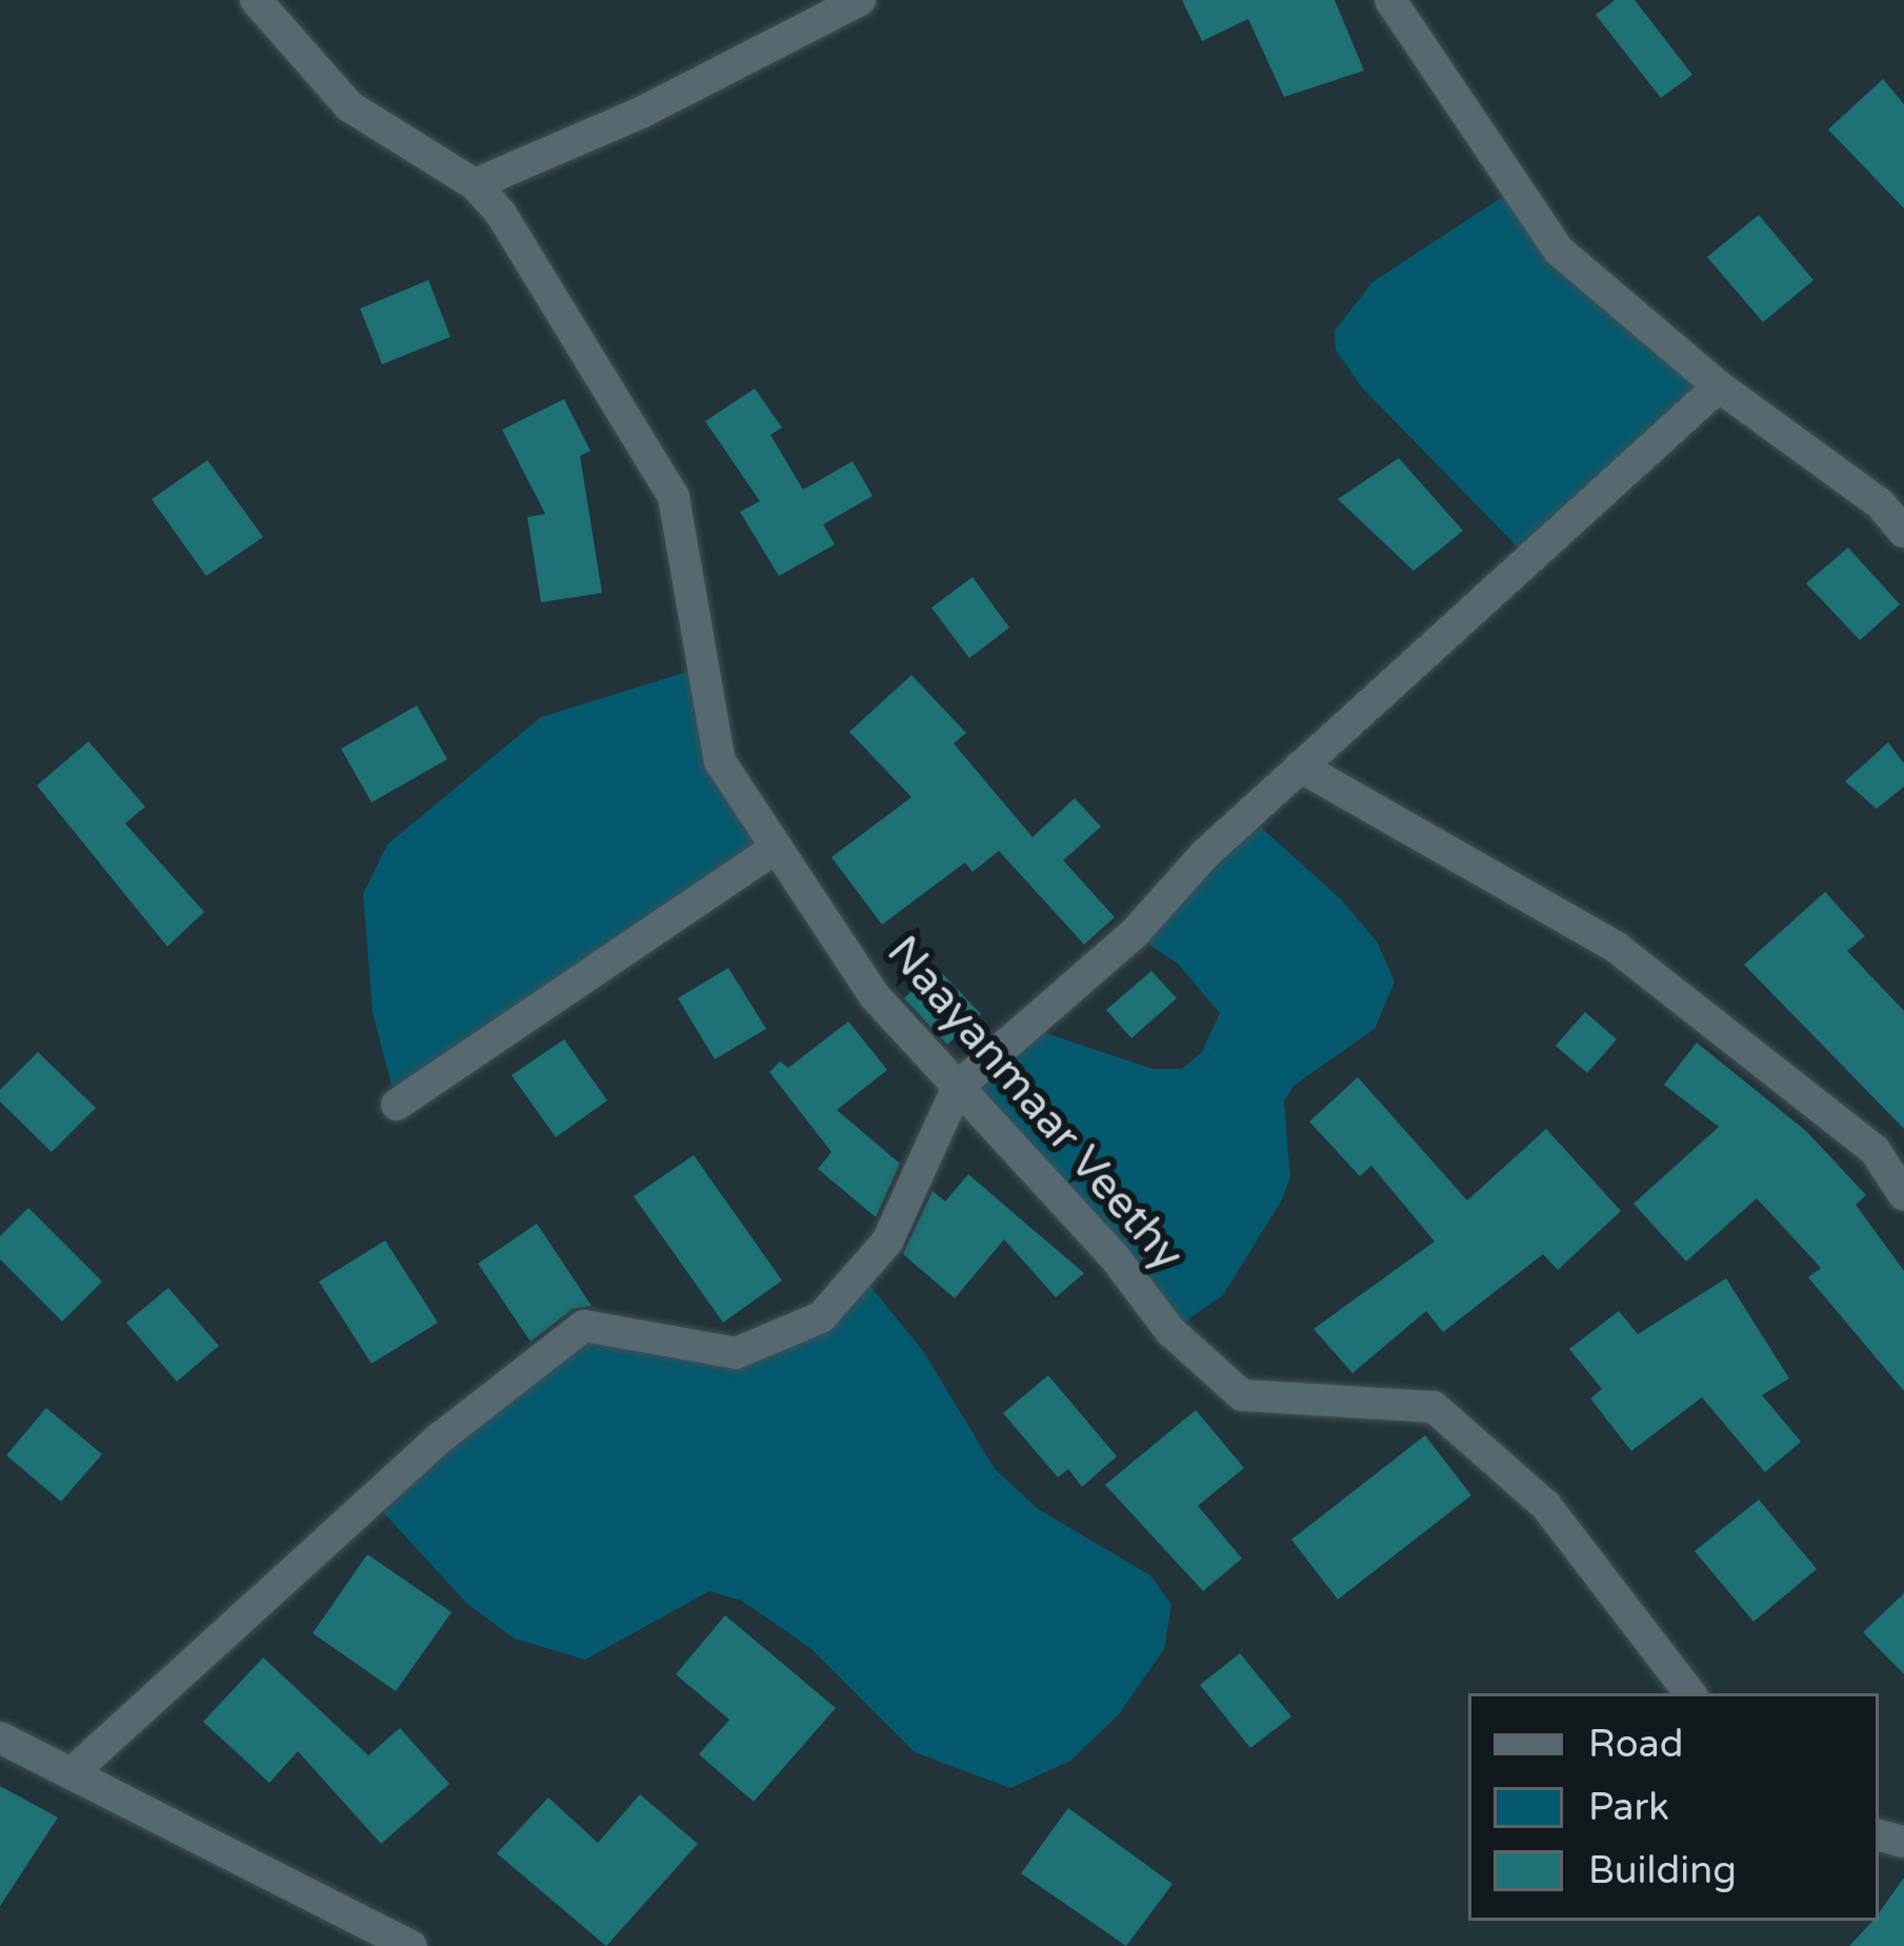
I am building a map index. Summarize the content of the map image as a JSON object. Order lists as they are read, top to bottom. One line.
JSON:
{"streets":{"street":["Naayanmaar Veethy"]},"legend":["Road","Park","Building"]}
